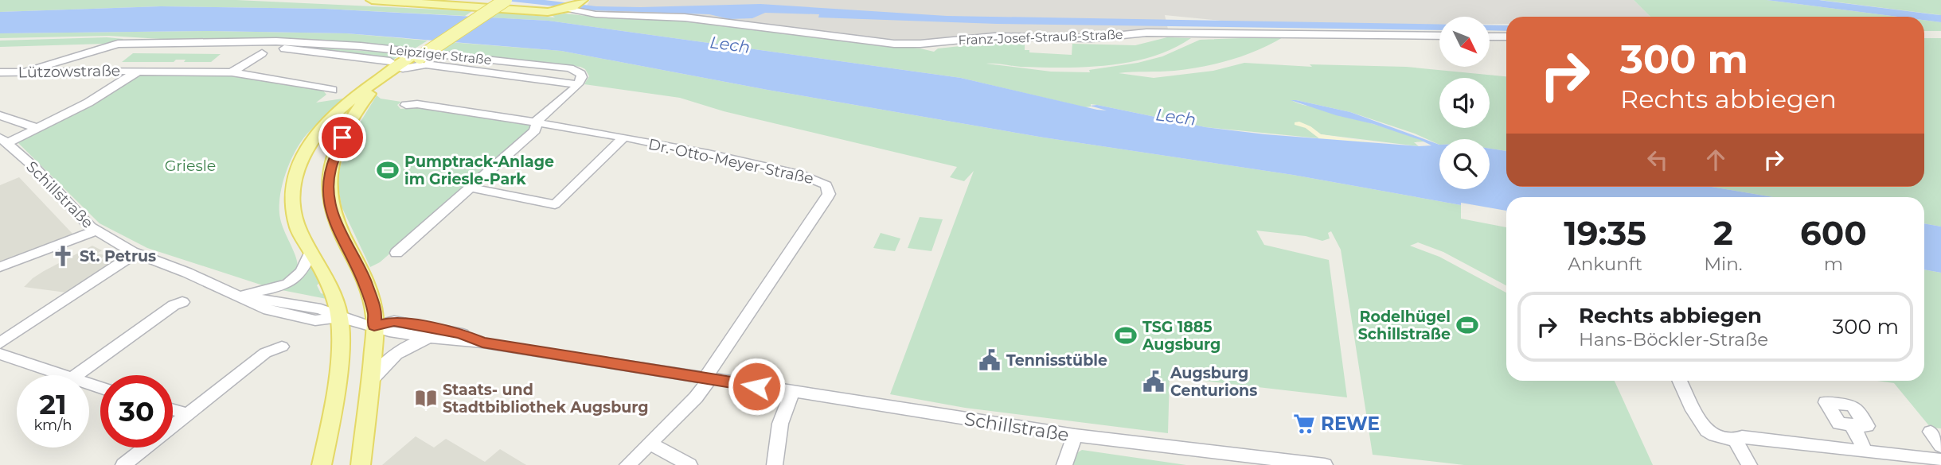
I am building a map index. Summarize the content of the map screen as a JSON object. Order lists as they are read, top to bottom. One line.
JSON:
{"streets":{"street":["Franz-Josef-Strauß-Straße","Leipziger Straße","Lützowstraße","Dr.-Otto-Meyer-Straße","Schillstraße"]},"crossings":[["Leipziger Straße","Lützowstraße"],["Lützowstraße","Schillstraße"],["Dr.-Otto-Meyer-Straße","Schillstraße"]],"water":["Lech"],"parks":["Griesle"],"places":{"sports":["Pumptrack-Anlage im Griesle-Park","Rodelhügel Schillstraße","TSG 1885 Augsburg"],"church":["St. Petrus"],"public building":["Tennisstüble","Augsburg Centurions"],"library":["Staats- und Stadtbibliothek Augsburg"],"supermarket":["REWE"]},"north":"bottom right","page":{"turn":["300 m","Rechts abbiegen"],"eta":["19:35","Ankunft","2","Min.","600","m"],"list":[{"name":"Rechts abbiegen","note":"Hans-Böckler-Straße","value":"300 m"}],"speed":"21 km/h","limit":"30"}}
